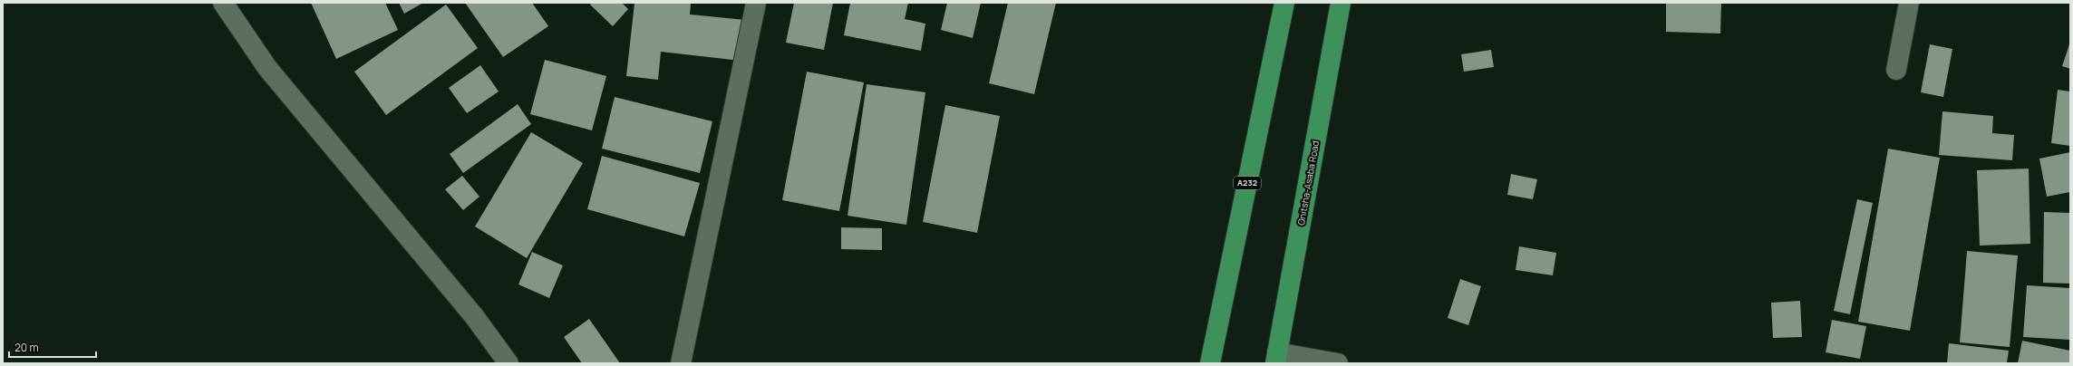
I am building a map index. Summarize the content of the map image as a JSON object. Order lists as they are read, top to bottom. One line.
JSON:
{"streets":{"highway":["A232","Onitsha-Asaba Road"]},"scale_bar":"20 m"}
